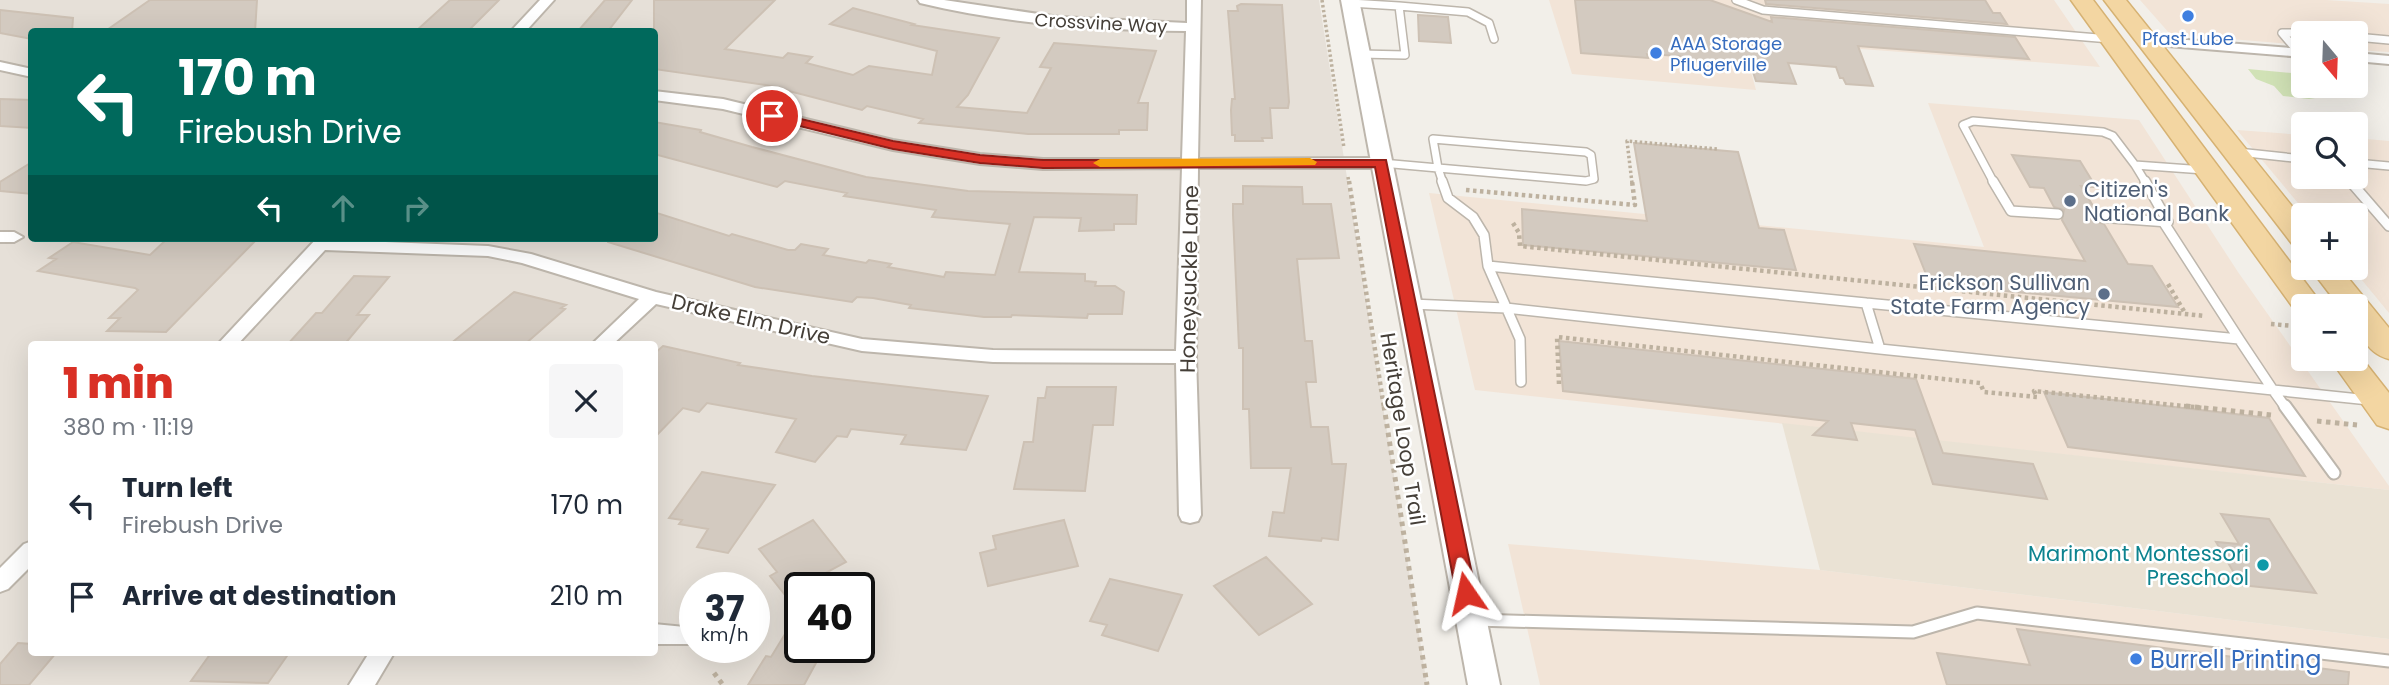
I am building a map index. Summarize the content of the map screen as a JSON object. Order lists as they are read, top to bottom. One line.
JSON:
{"streets":{"street":["Crossvine Way","Honeysuckle Lane","Drake Elm Drive"],"path":["Heritage Loop Trail"]},"crossings":[["Crossvine Way","Honeysuckle Lane"],["Honeysuckle Lane","Drake Elm Drive"]],"places":["Pfast Lube","AAA Storage Pflugerville","Citizen's National Bank","Erickson Sullivan State Farm Agency","Marimont Montessori Preschool","Burrell Printing"],"north":"bottom","page":{"map_buttons":["+","−"],"turn":["170 m","Firebush Drive"],"heading":["1 min","380 m · 11:19"],"list":[{"name":"Turn left","note":"Firebush Drive","value":"170 m"},{"name":"Arrive at destination","value":"210 m"}],"speed":"37 km/h","limit":"40"}}
